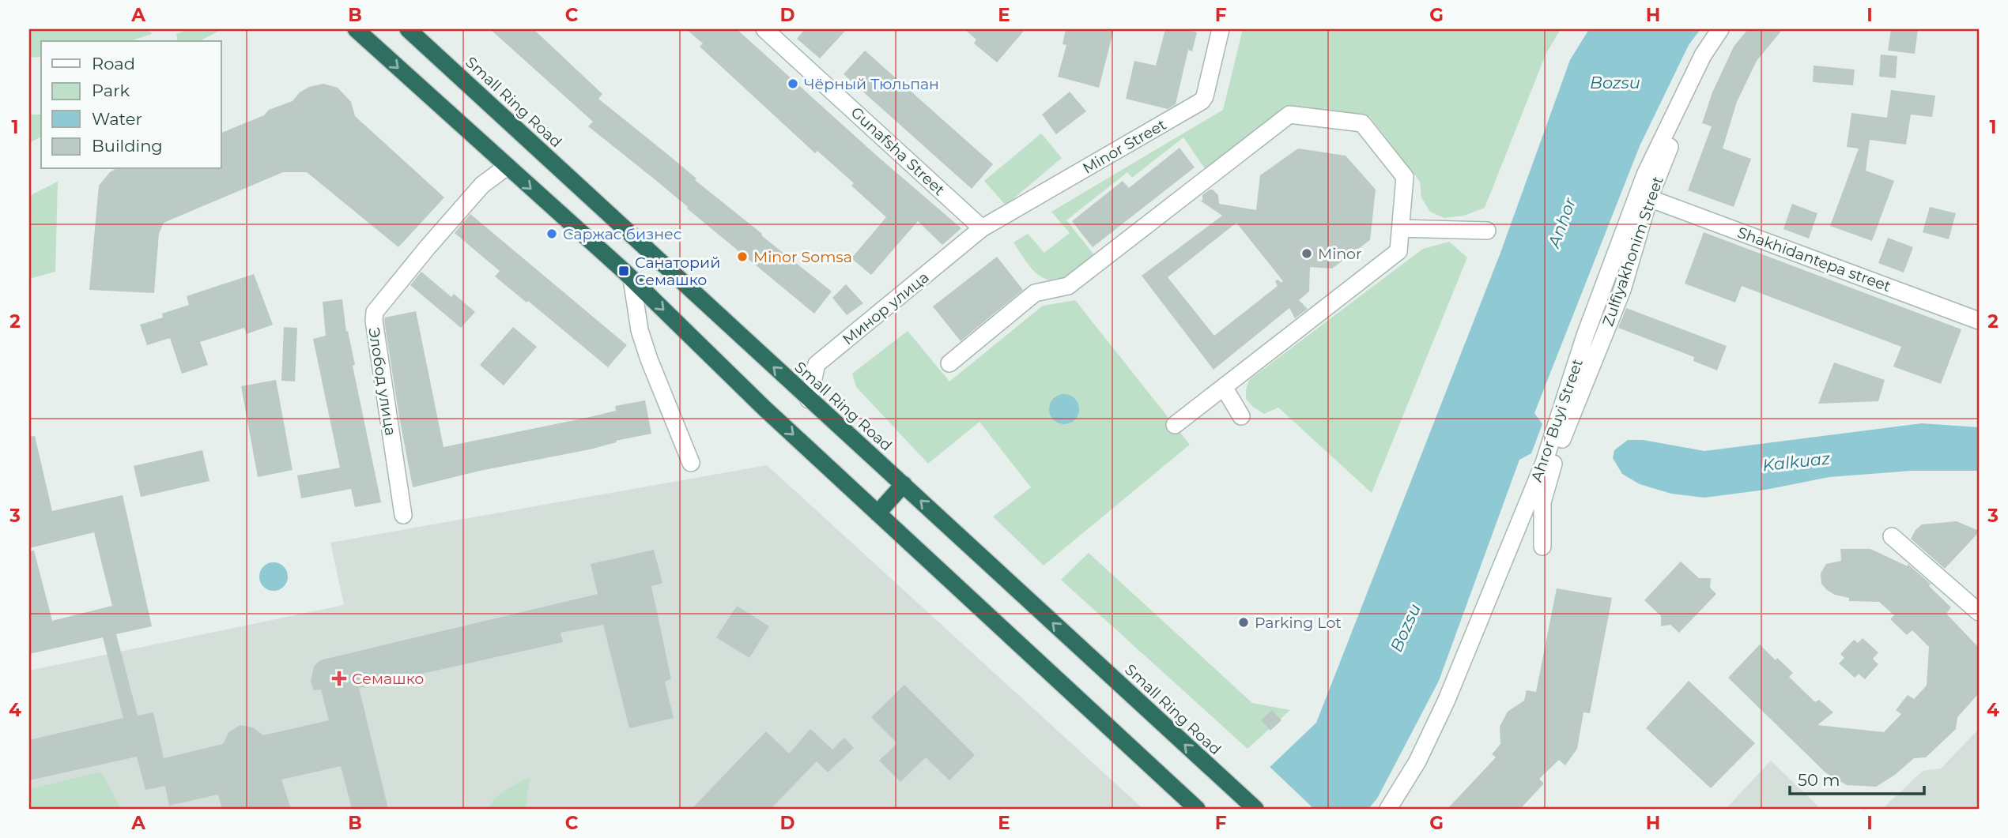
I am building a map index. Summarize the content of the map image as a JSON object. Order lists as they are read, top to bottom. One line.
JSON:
{"streets":{"highway":["Small Ring Road"],"street":["Minor Street","Gunafsha Street","Zulfiyakhonim Street","Shakhidantepa street","Минор улица","Элобод улица","Ahror Buyi Street"]},"crossings":[["Small Ring Road","Минор улица"],["Minor Street","Gunafsha Street"],["Minor Street","Минор улица"],["Gunafsha Street","Минор улица"],["Zulfiyakhonim Street","Shakhidantepa street"]],"water":["Bozsu","Anhor","Kalkuaz"],"places":{"other":["Чёрный Тюльпан","Саржас бизнес","Minor","Minor Somsa","Parking Lot"],"transit":["Санаторий Семашко"],"health":["Семашко"]},"legend":["Road","Park","Water","Building"],"scale_bar":"50 m","grid":{"columns":["A","B","C","D","E","F","G","H","I"],"rows":["1","2","3","4"]}}
